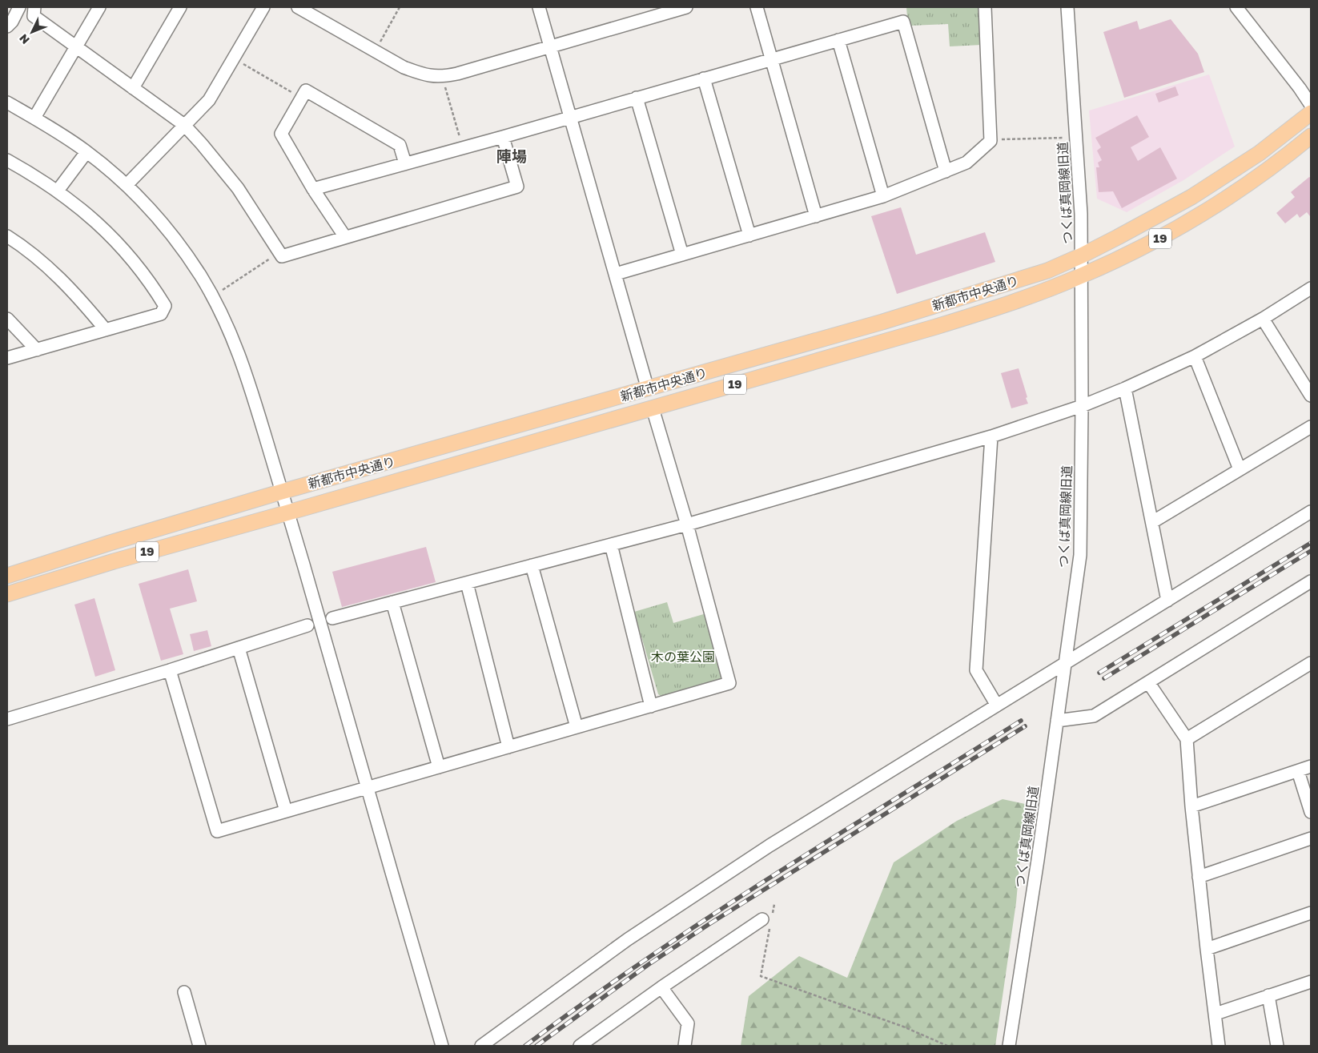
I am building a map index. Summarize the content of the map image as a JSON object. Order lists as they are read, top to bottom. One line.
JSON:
{"streets":{"main road":["19","新都市中央通り"],"street":["つくば真岡線旧道"]},"crossings":[["つくば真岡線旧道","新都市中央通り"]],"districts":["陣場"],"parks":["木の葉公園"],"north":"bottom left"}
